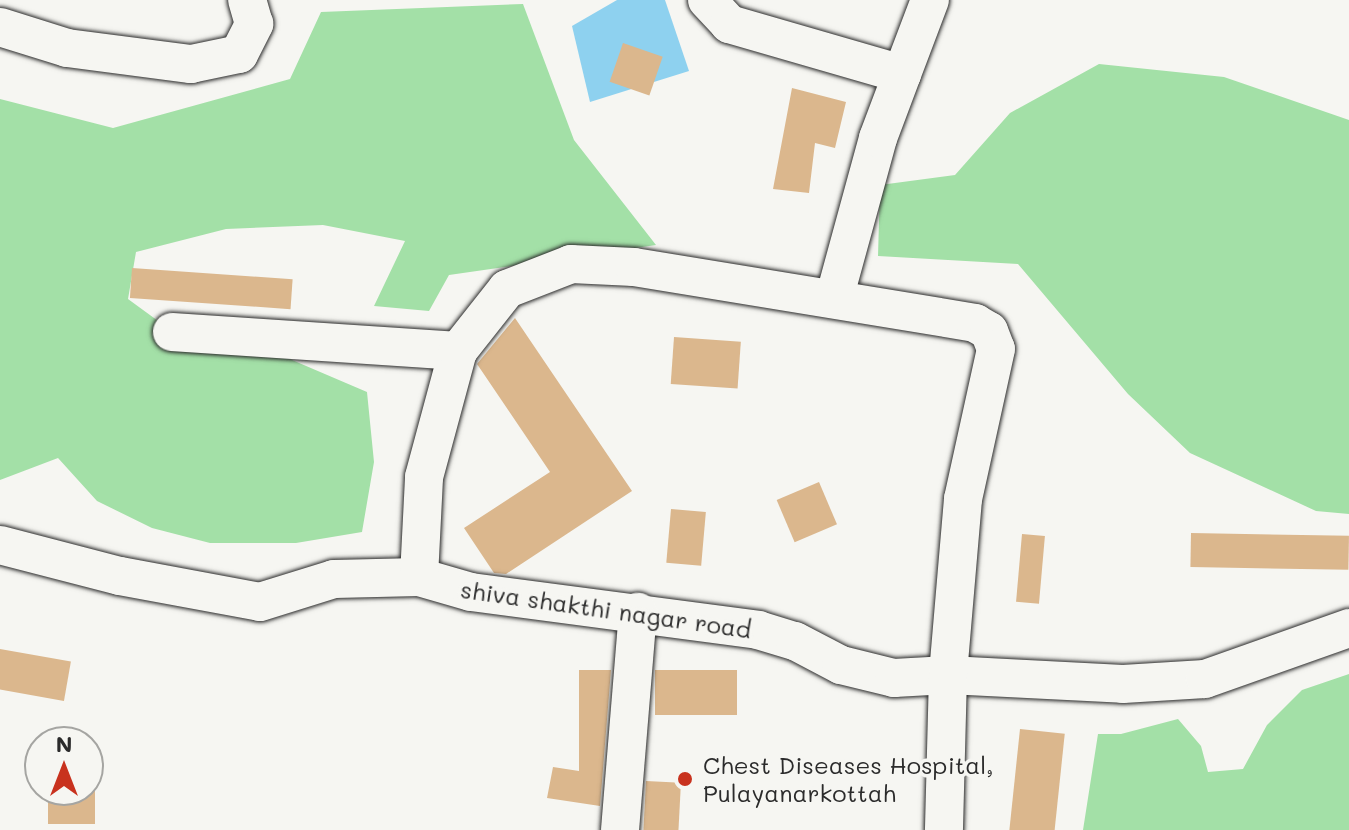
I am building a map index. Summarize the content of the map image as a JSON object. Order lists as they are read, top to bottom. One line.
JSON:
{"streets":{"street":["shiva shakthi nagar road"]},"places":["Chest Diseases Hospital, Pulayanarkottah"],"north":"top"}
